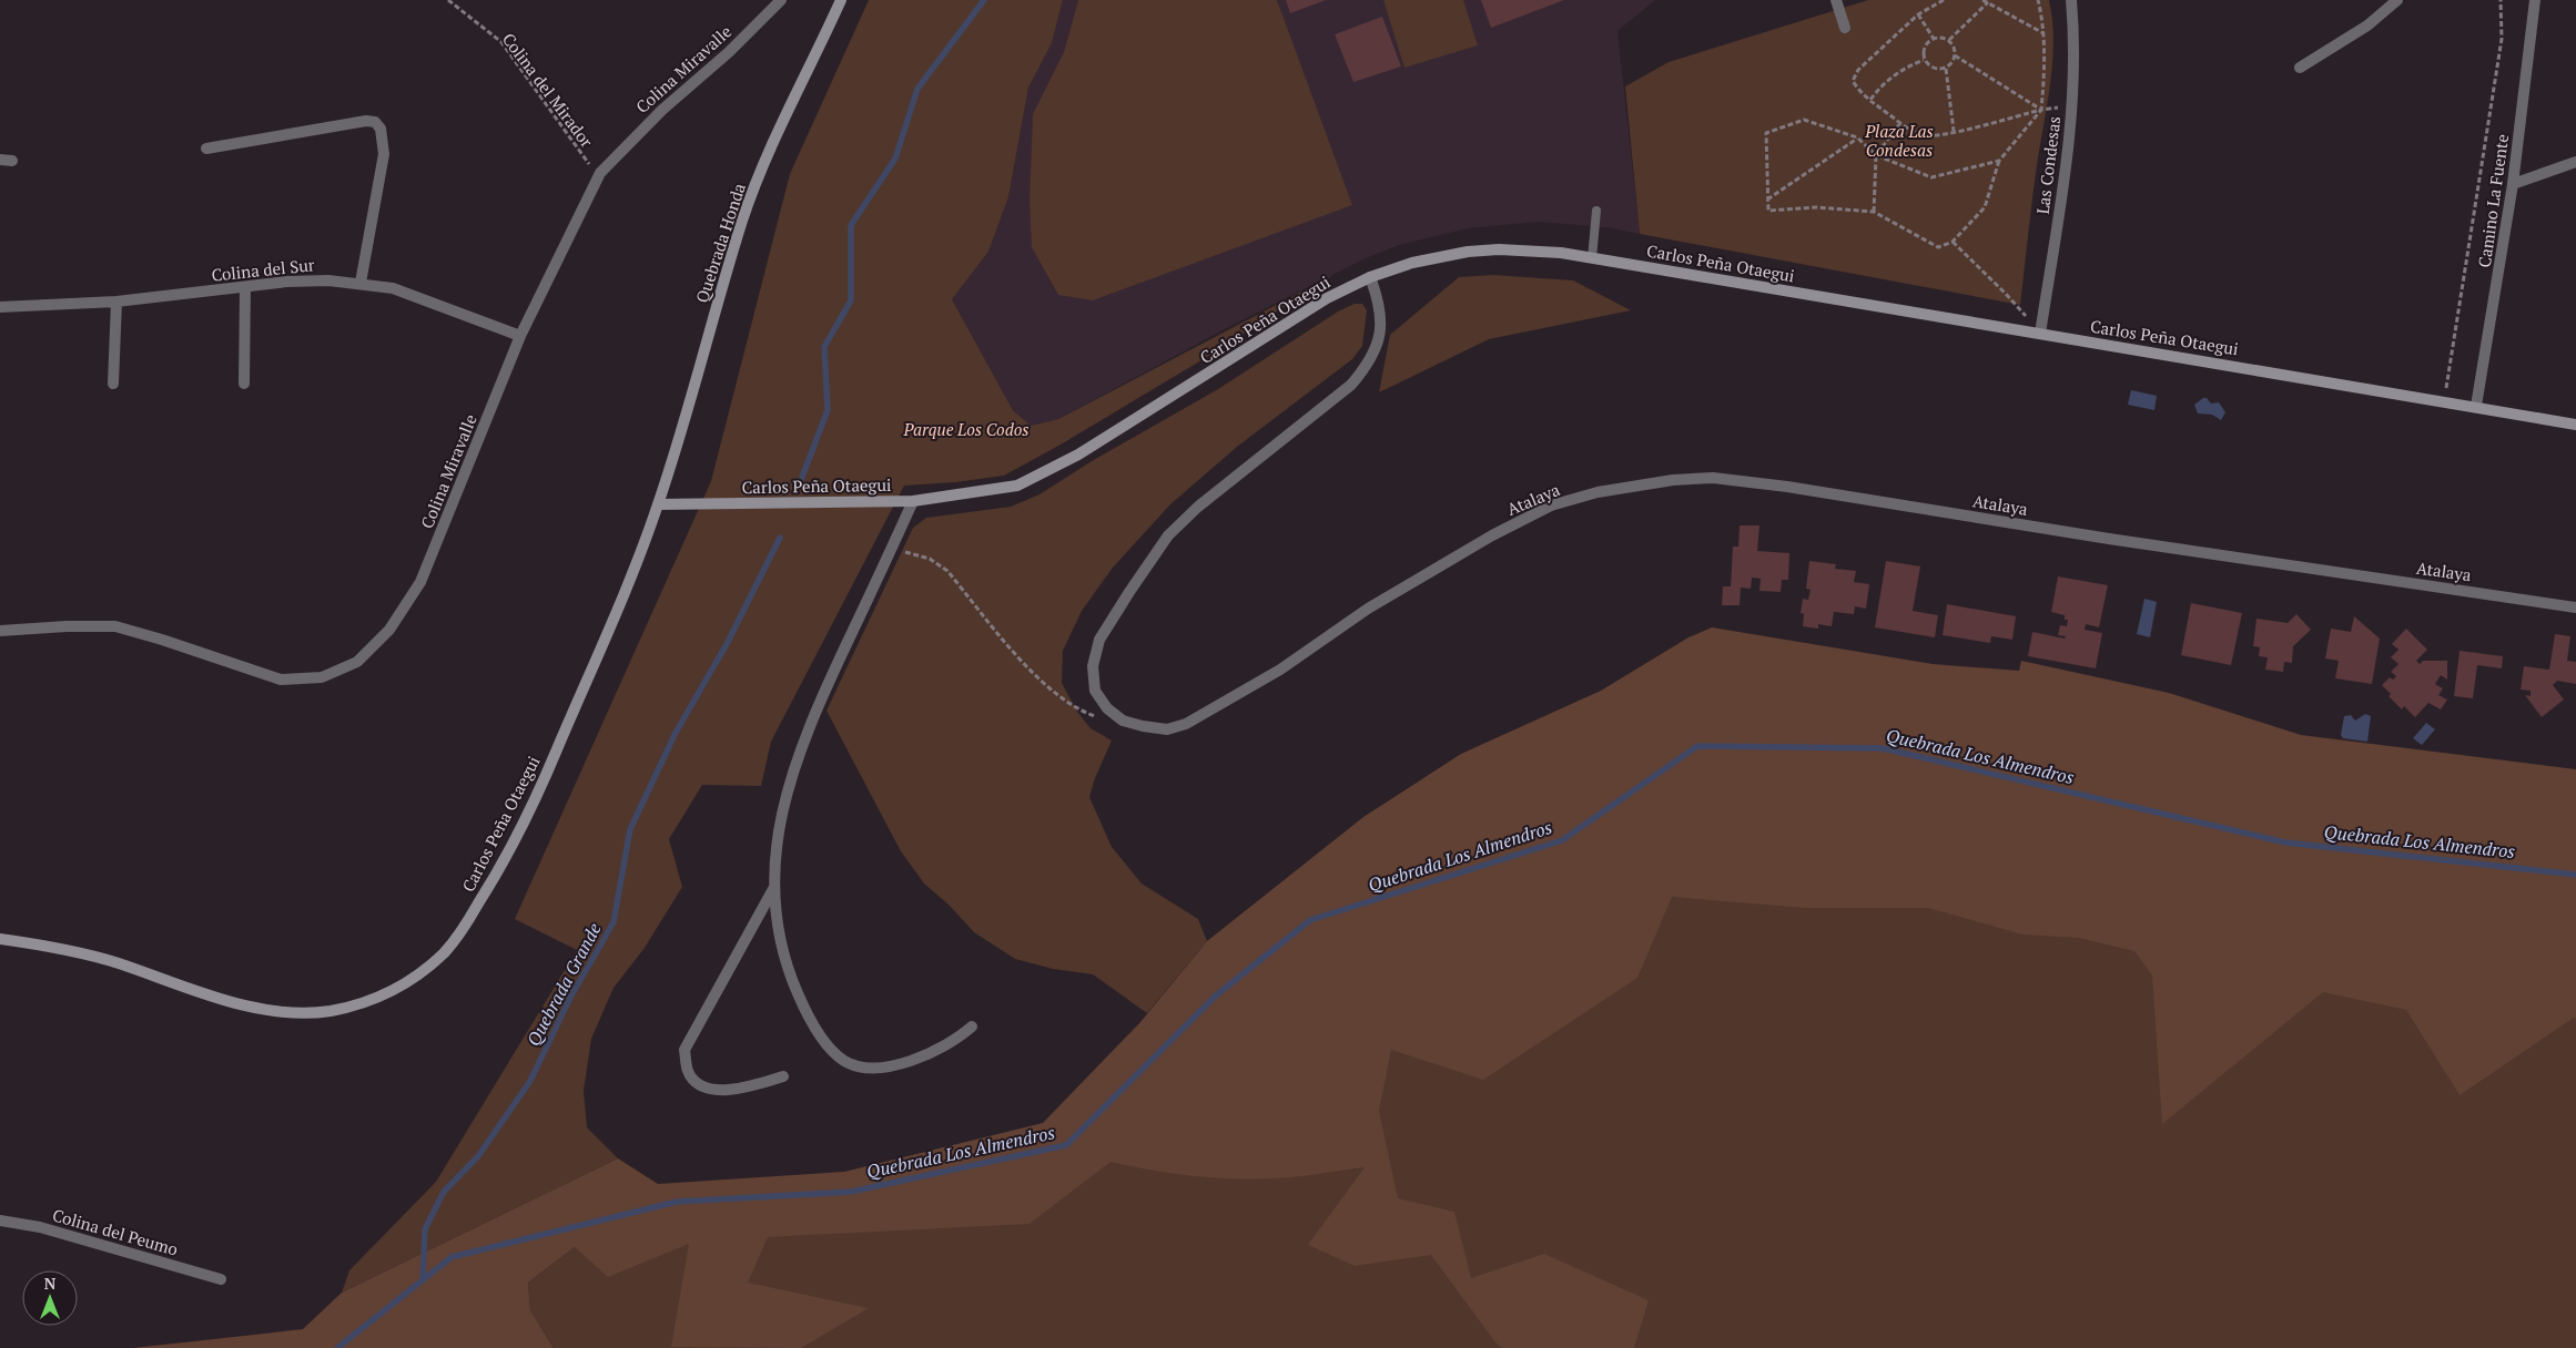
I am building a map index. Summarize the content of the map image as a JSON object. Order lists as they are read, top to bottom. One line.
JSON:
{"streets":{"street":["Colina Miravalle","Las Condesas","Camino La Fuente","Quebrada Honda","Carlos Peña Otaegui","Colina del Sur","Atalaya","Colina del Peumo"],"path":["Colina del Mirador"]},"crossings":[["Colina Miravalle","Colina del Mirador"],["Colina Miravalle","Colina del Sur"],["Las Condesas","Carlos Peña Otaegui"],["Camino La Fuente","Carlos Peña Otaegui"],["Quebrada Honda","Carlos Peña Otaegui"],["Carlos Peña Otaegui","Atalaya"]],"water":["Quebrada Los Almendros","Quebrada Grande"],"parks":["Plaza Las Condesas","Parque Los Codos"],"north":"top"}
